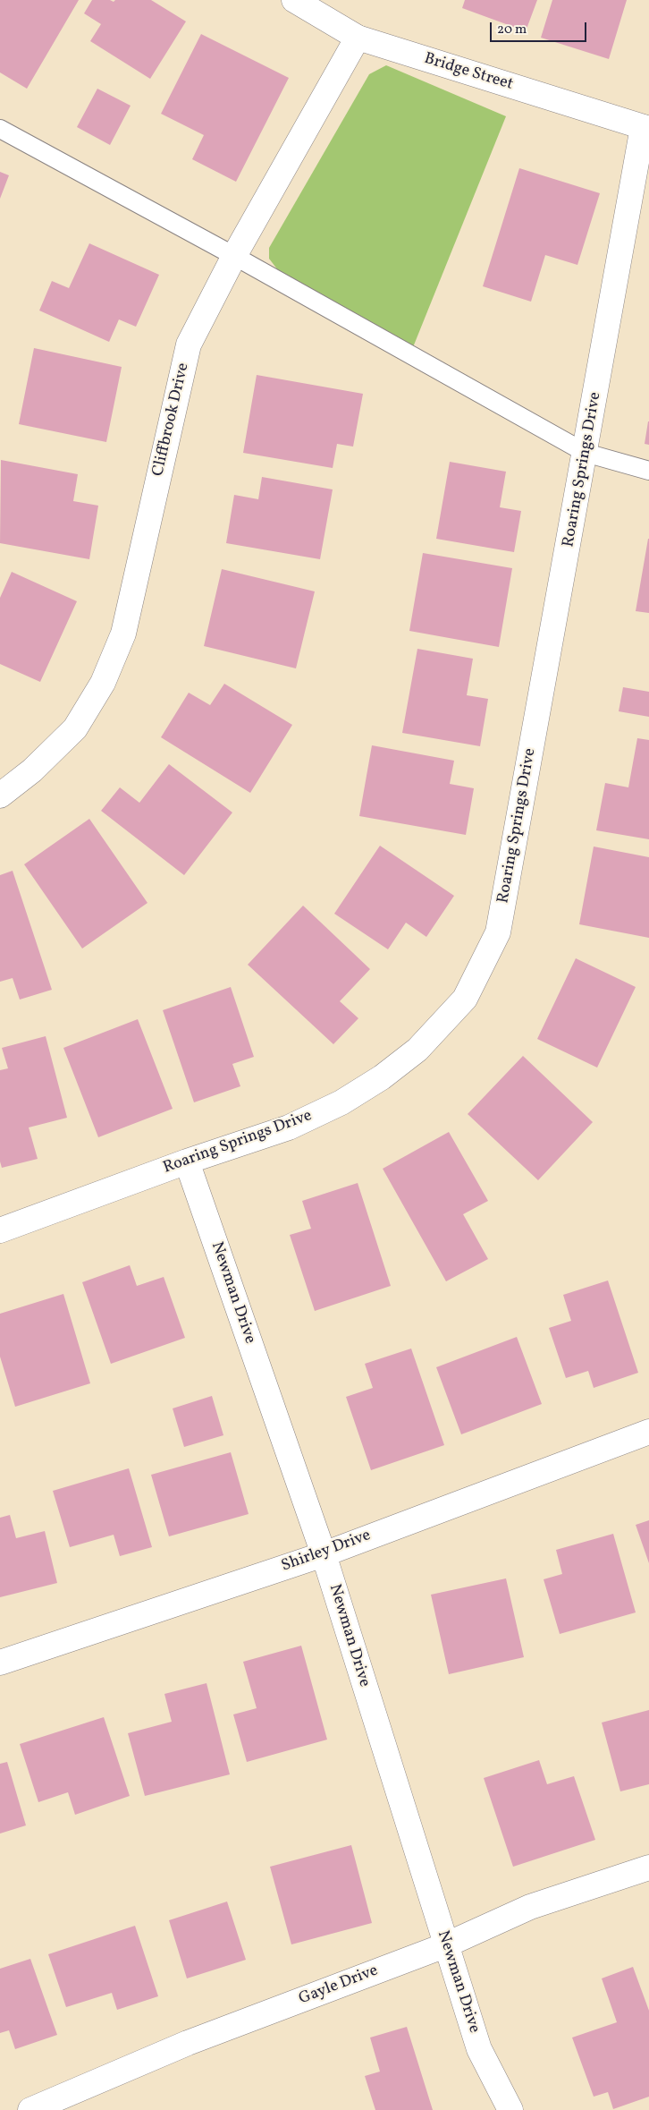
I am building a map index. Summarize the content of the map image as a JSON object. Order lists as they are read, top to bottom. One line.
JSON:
{"streets":{"street":["Bridge Street","Cliffbrook Drive","Roaring Springs Drive","Newman Drive","Shirley Drive","Gayle Drive"]},"crossings":[["Bridge Street","Cliffbrook Drive"],["Bridge Street","Roaring Springs Drive"],["Roaring Springs Drive","Newman Drive"],["Newman Drive","Shirley Drive"],["Newman Drive","Gayle Drive"]],"scale_bar":"20 m"}
